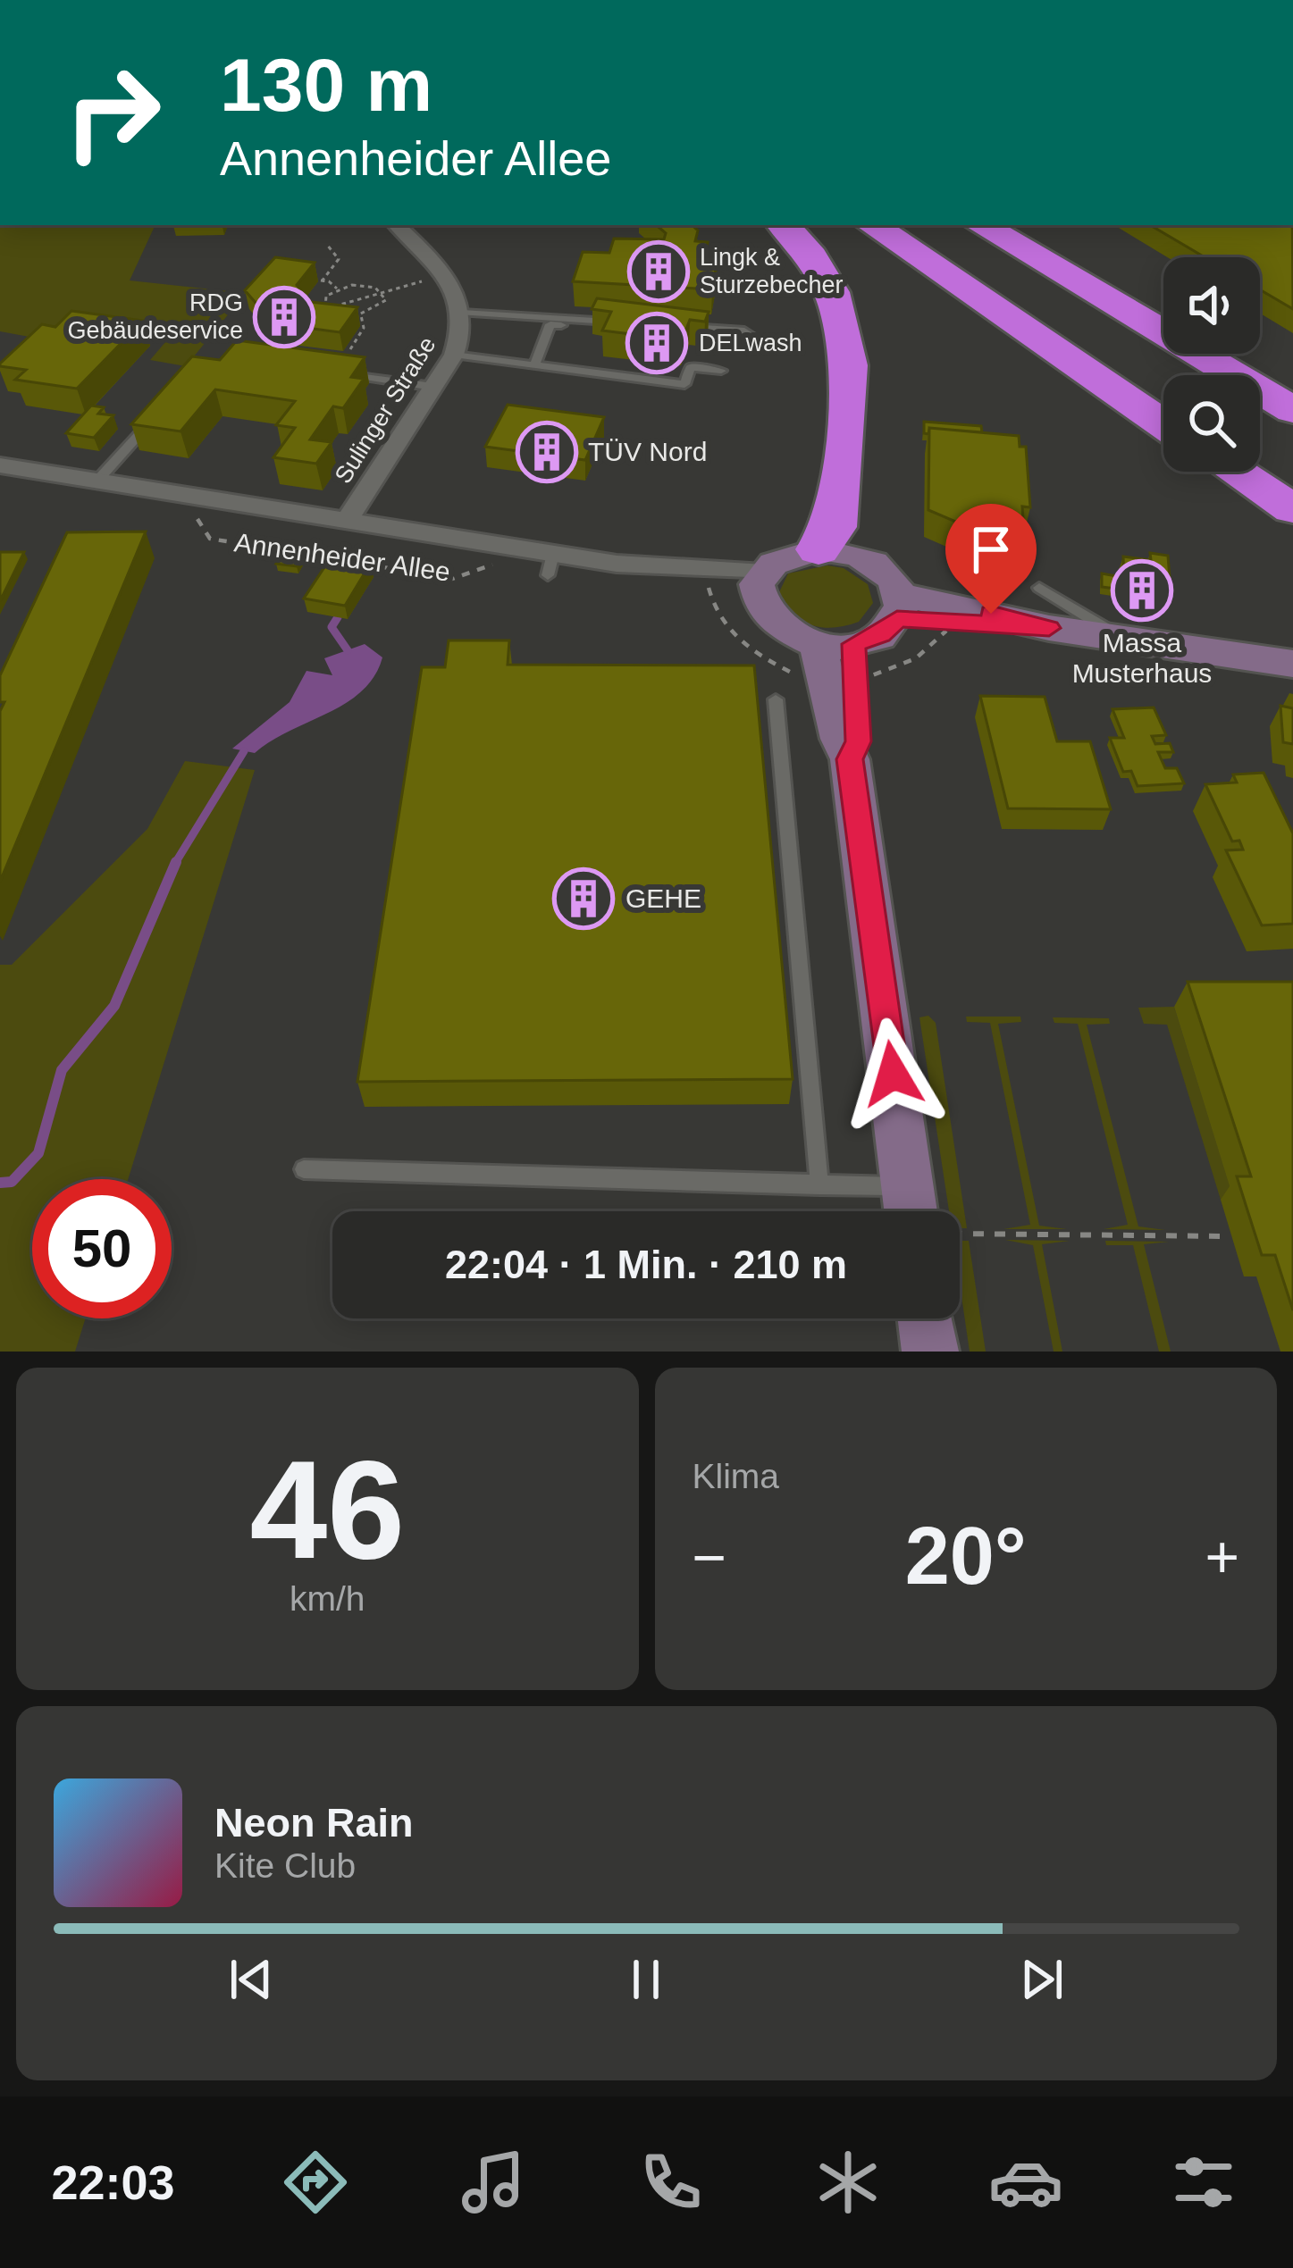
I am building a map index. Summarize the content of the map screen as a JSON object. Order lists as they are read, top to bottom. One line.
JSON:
{"streets":{"street":["Sulinger Straße","Annenheider Allee"]},"crossings":[["Sulinger Straße","Annenheider Allee"]],"places":{"building":["Lingk & Sturzebecher","RDG Gebäudeservice","DELwash","TÜV Nord","Massa Musterhaus","GEHE"]},"page":{"turn":["130 m","Annenheider Allee"],"limit":"50","trip":"22:04 · 1 Min. · 210 m","tile":[["46","km/h"],"Klima"],"heat":["−","20°","+"],"song":["Neon Rain","Kite Club"],"tabs":"22:03"}}
